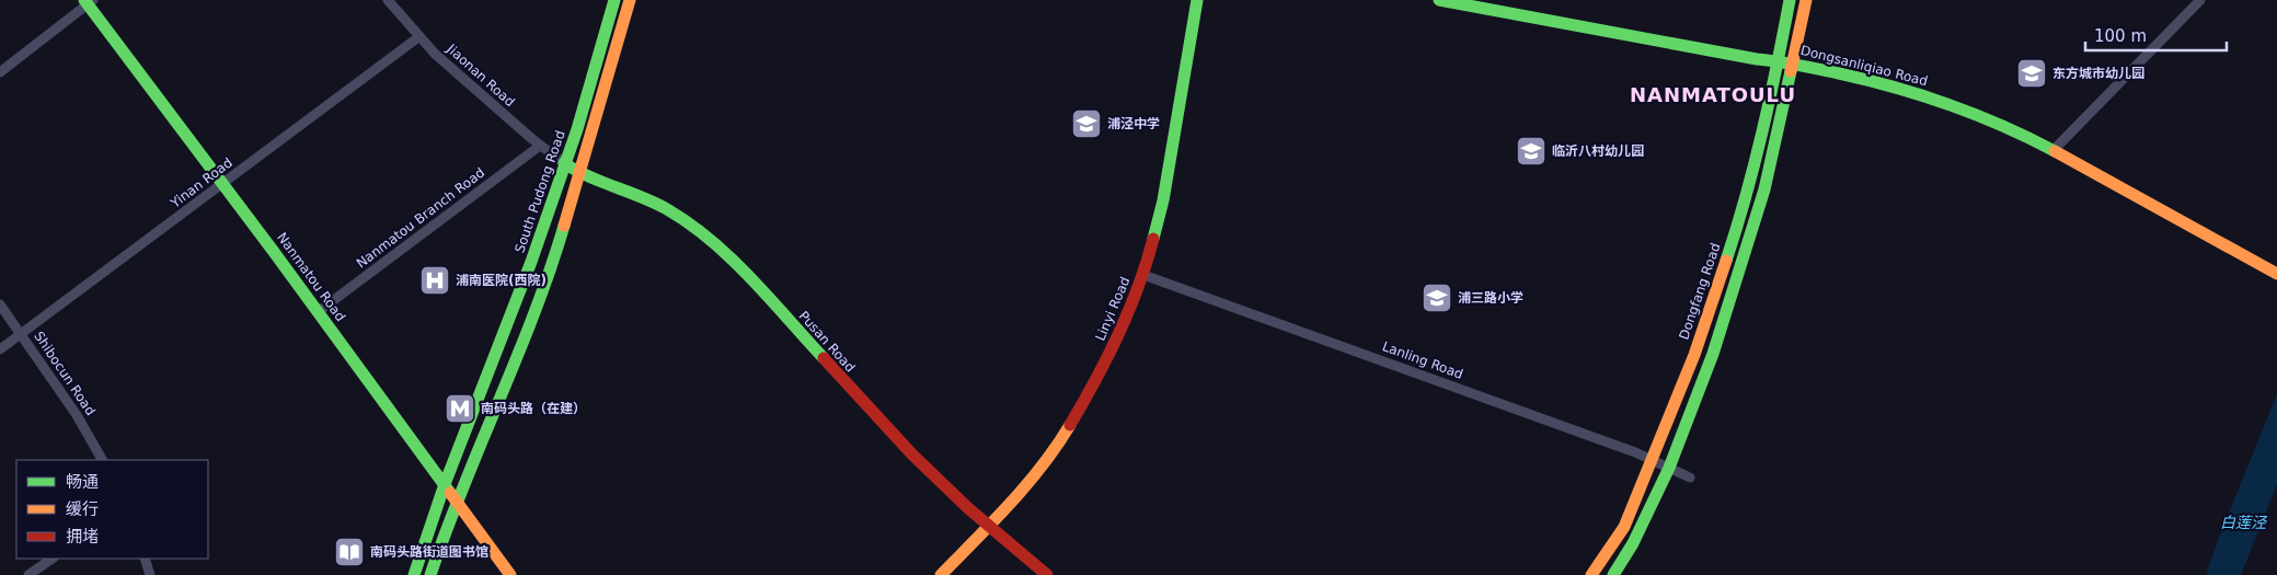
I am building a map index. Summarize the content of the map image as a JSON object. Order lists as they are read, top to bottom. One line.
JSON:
{"streets":{"street":["Dongsanliqiao Road","Jiaonan Road","Yinan Road","South Pudong Road","Nanmatou Branch Road","Nanmatou Road","Dongfang Road","Linyi Road","Pusan Road","Lanling Road","Shibocun Road"]},"crossings":[["Dongsanliqiao Road","Dongfang Road"],["Jiaonan Road","Yinan Road"],["Jiaonan Road","South Pudong Road"],["Jiaonan Road","Nanmatou Branch Road"],["Jiaonan Road","Pusan Road"],["Yinan Road","Nanmatou Road"],["Yinan Road","Shibocun Road"],["South Pudong Road","Nanmatou Road"],["South Pudong Road","Pusan Road"],["Nanmatou Branch Road","Nanmatou Road"],["Dongfang Road","Lanling Road"],["Linyi Road","Pusan Road"],["Linyi Road","Lanling Road"]],"districts":["NANMATOULU"],"water":["白莲泾"],"places":{"school or university":["东方城市幼儿园","浦泾中学","临沂八村幼儿园","浦三路小学"],"hospital":["浦南医院(西院)"],"metro station":["南码头路（在建）"],"library":["南码头路街道图书馆"]},"legend":["畅通","缓行","拥堵"],"scale_bar":"100 m"}
